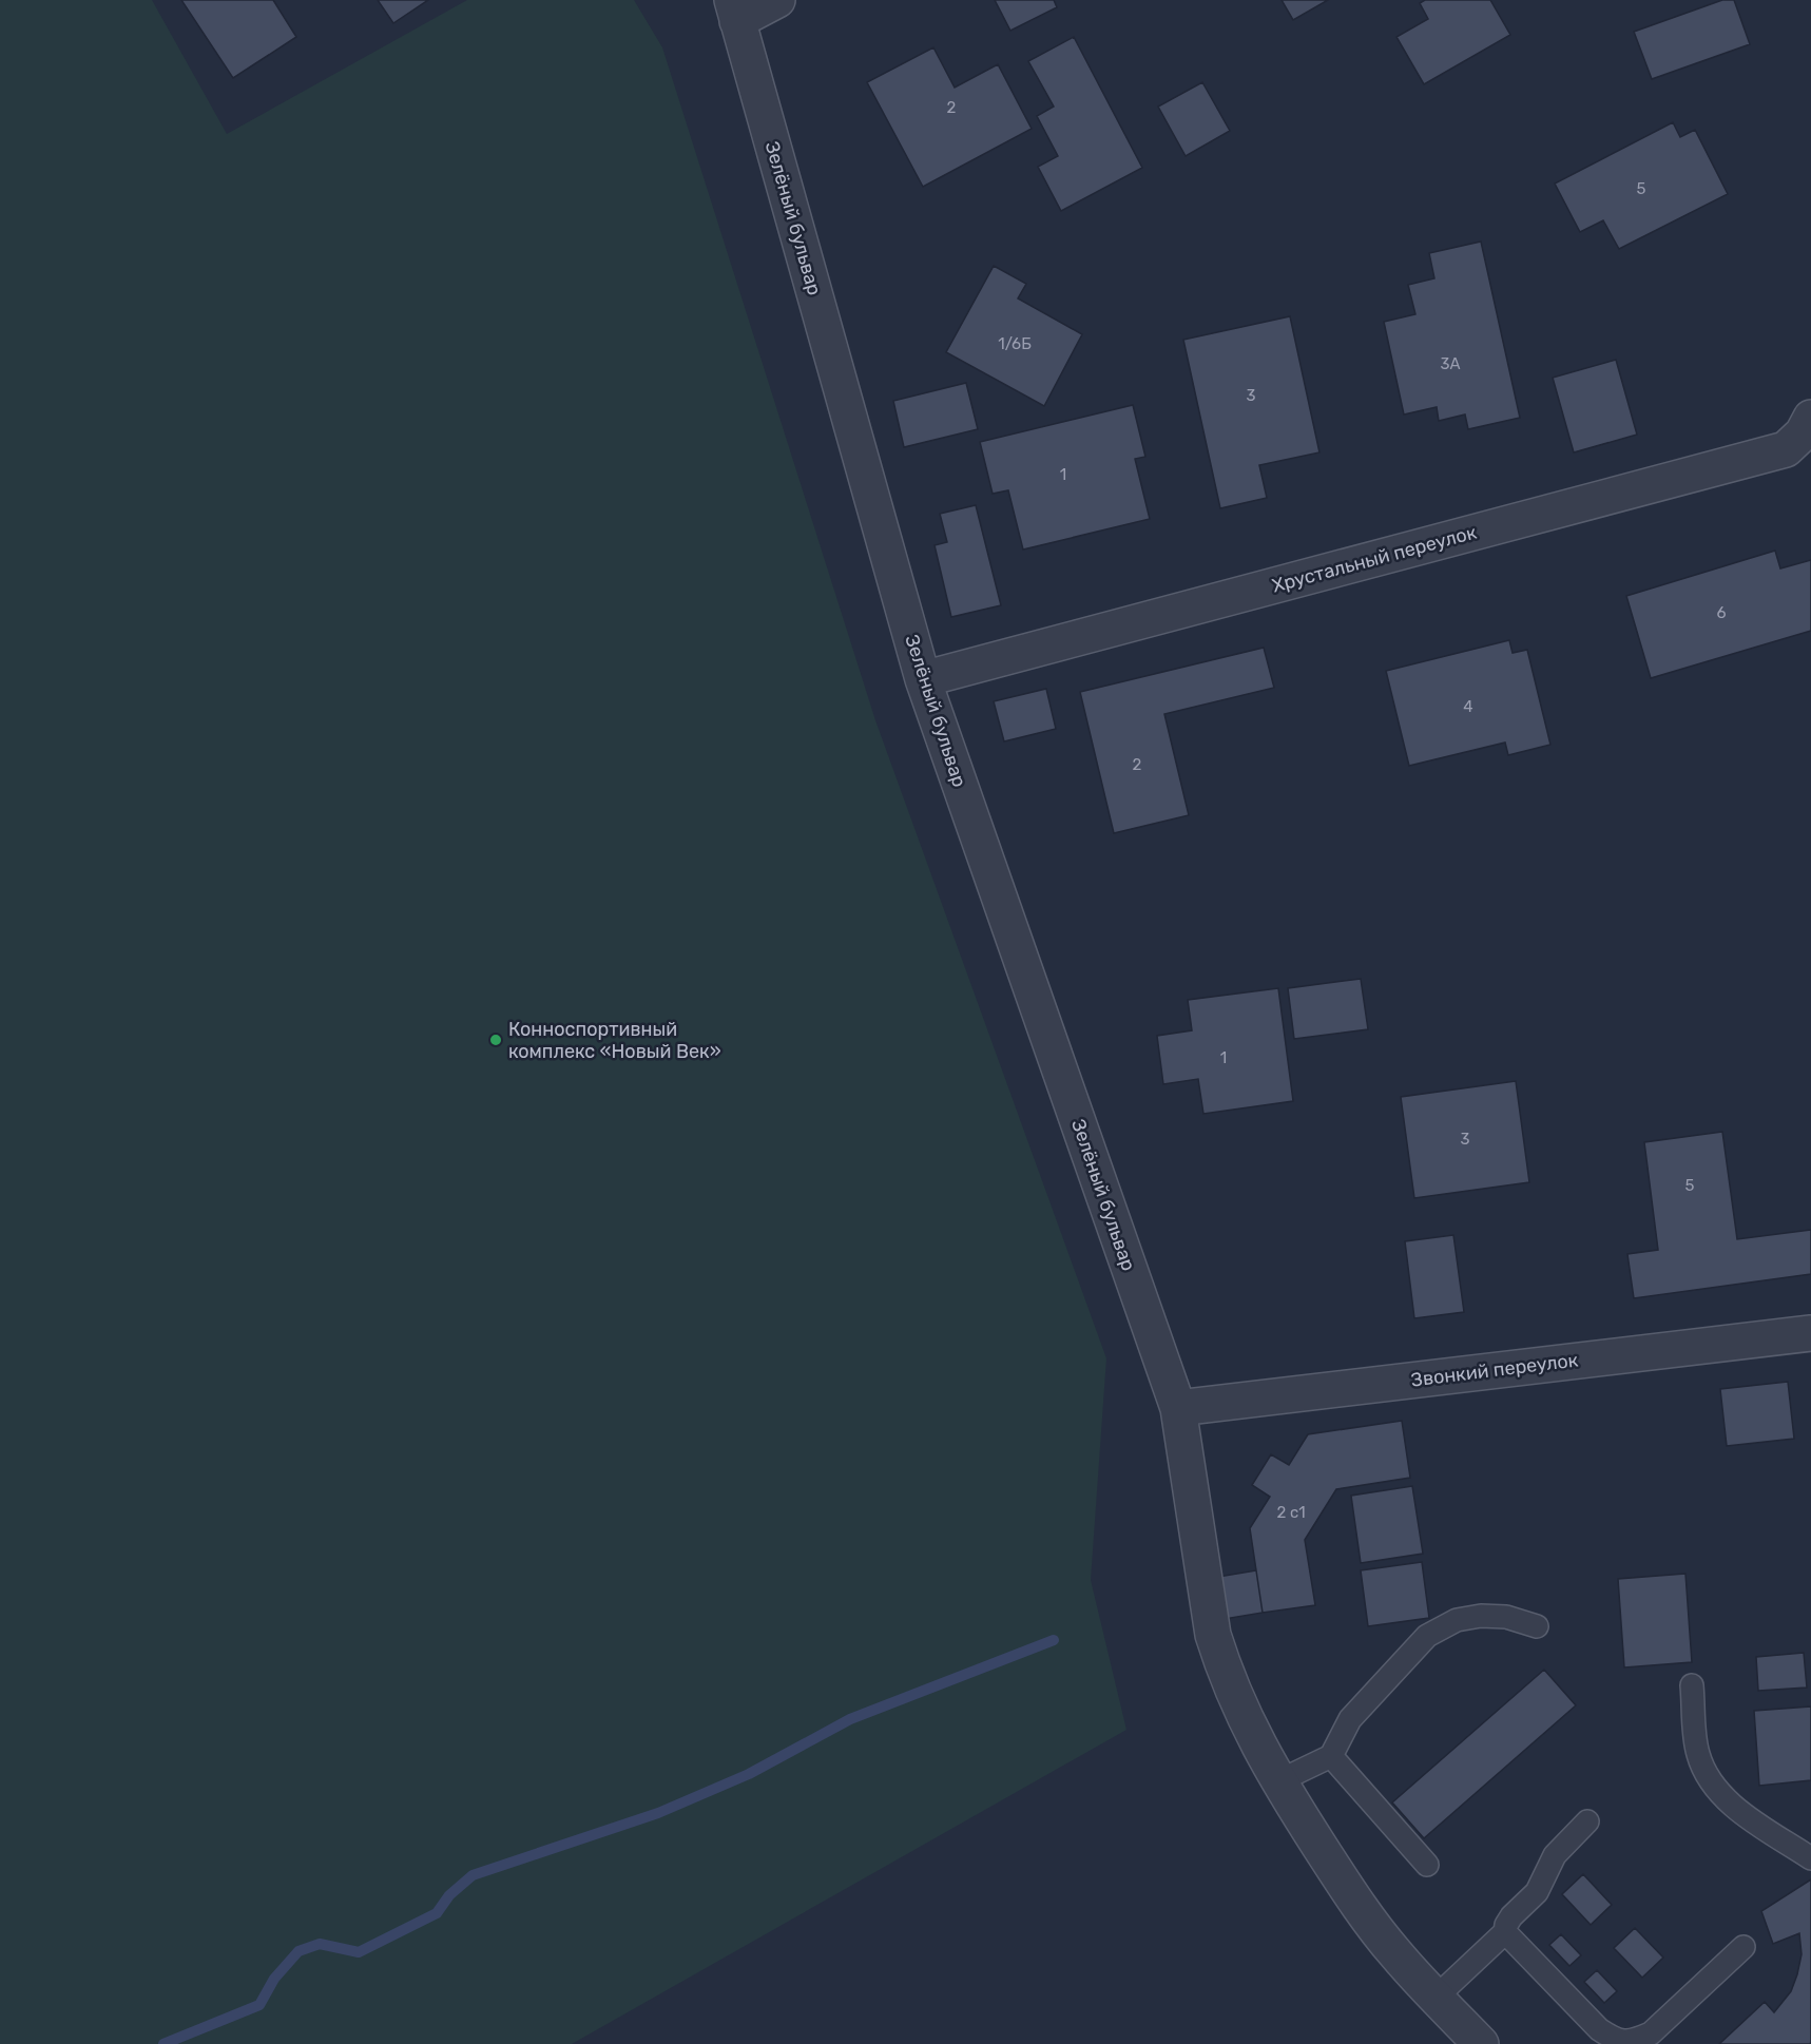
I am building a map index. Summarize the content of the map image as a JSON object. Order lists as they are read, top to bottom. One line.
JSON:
{"streets":{"street":["Зелёный бульвар","Хрустальный переулок","Звонкий переулок"]},"crossings":[["Зелёный бульвар","Хрустальный переулок"],["Зелёный бульвар","Звонкий переулок"]],"places":["Конноспортивный комплекс «Новый Век»"],"house_numbers":["2","5","1/6Б","3А","3","1","6","4","2","1","3","5","2 с1"]}
